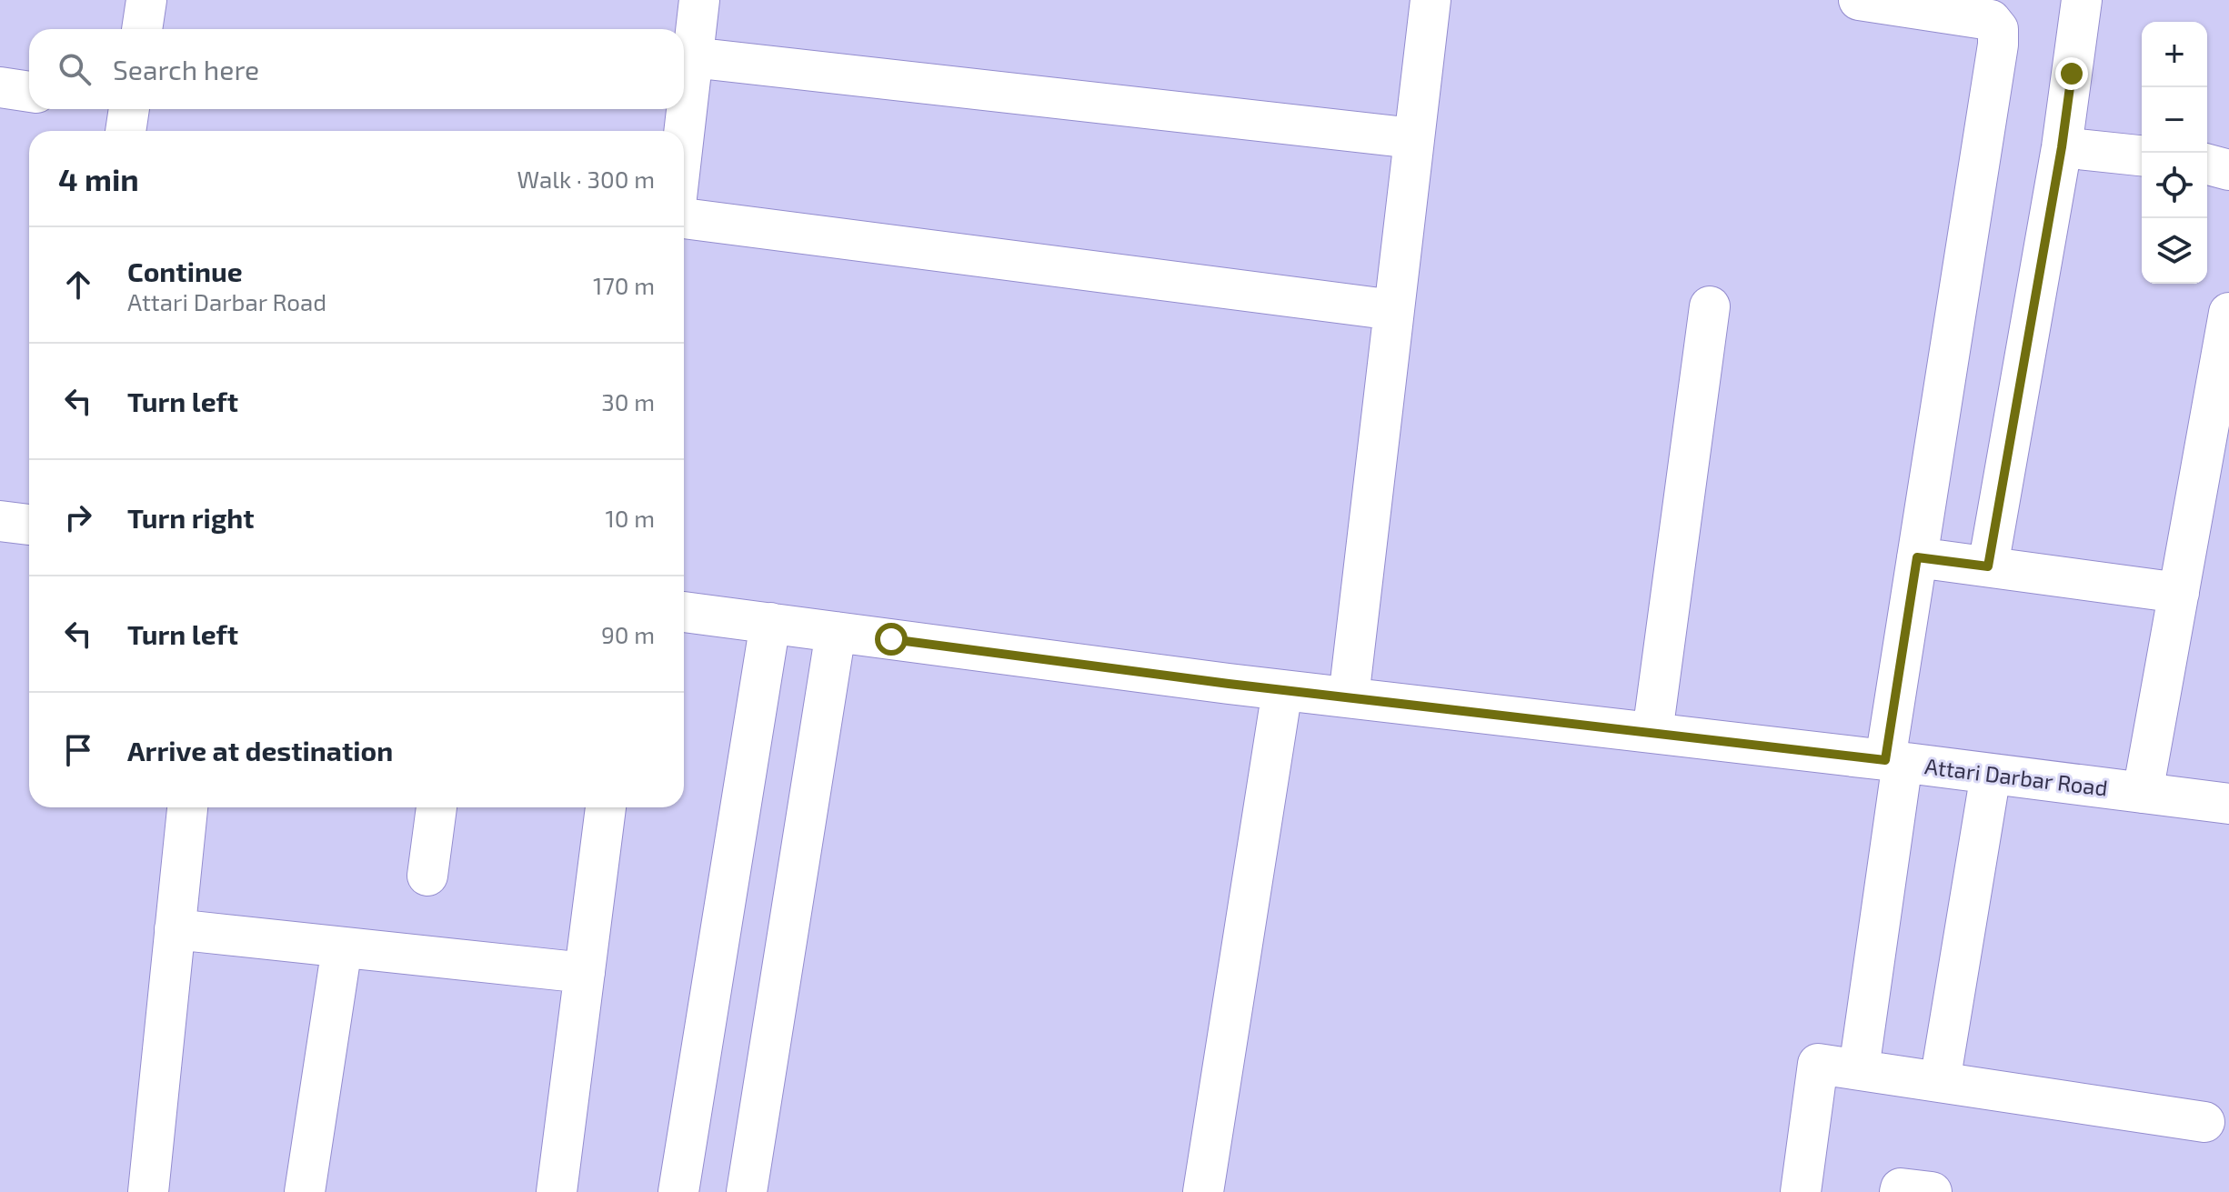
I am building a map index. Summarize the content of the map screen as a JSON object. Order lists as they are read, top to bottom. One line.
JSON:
{"streets":{"street":["Attari Darbar Road"]},"page":{"map_buttons":["+","−"],"search":"Search here","heading":["4 min","Walk · 300 m"],"list":[["Continue","Attari Darbar Road","170 m"],["Turn left","30 m"],["Turn right","10 m"],["Turn left","90 m"],"Arrive at destination"]}}
